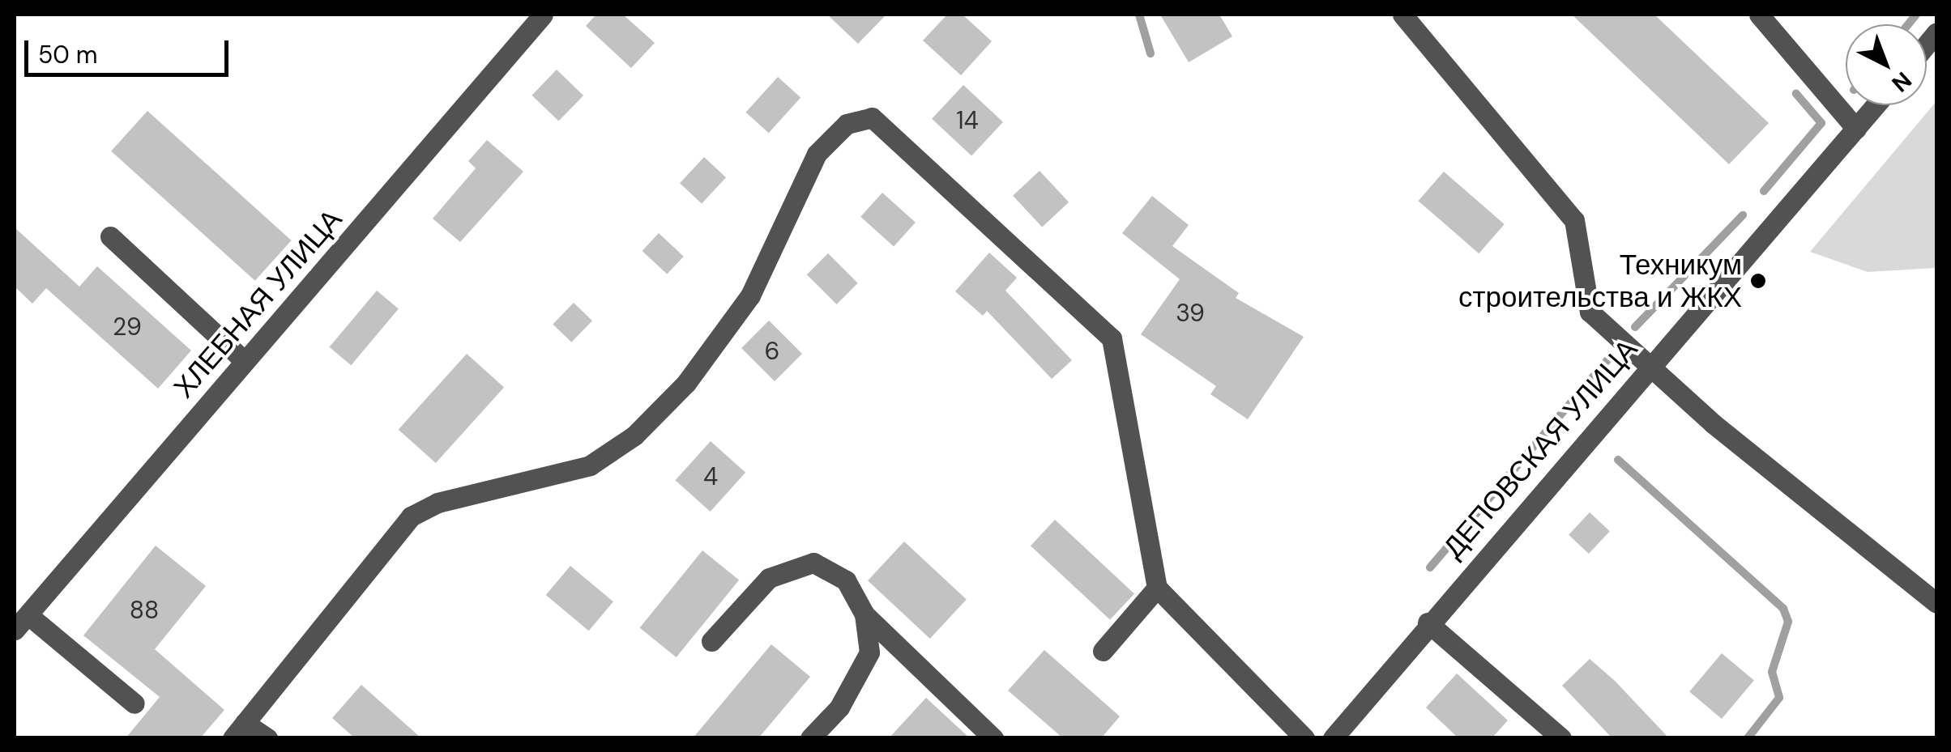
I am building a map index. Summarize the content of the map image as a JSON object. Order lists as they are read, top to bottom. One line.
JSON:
{"streets":{"street":["ХЛЕБНАЯ УЛИЦА","ДЕПОВСКАЯ УЛИЦА"]},"places":["Техникум строительства и ЖКХ"],"house_numbers":["14","39","29","6","4","88"],"scale_bar":"50 m","north":"bottom right"}
